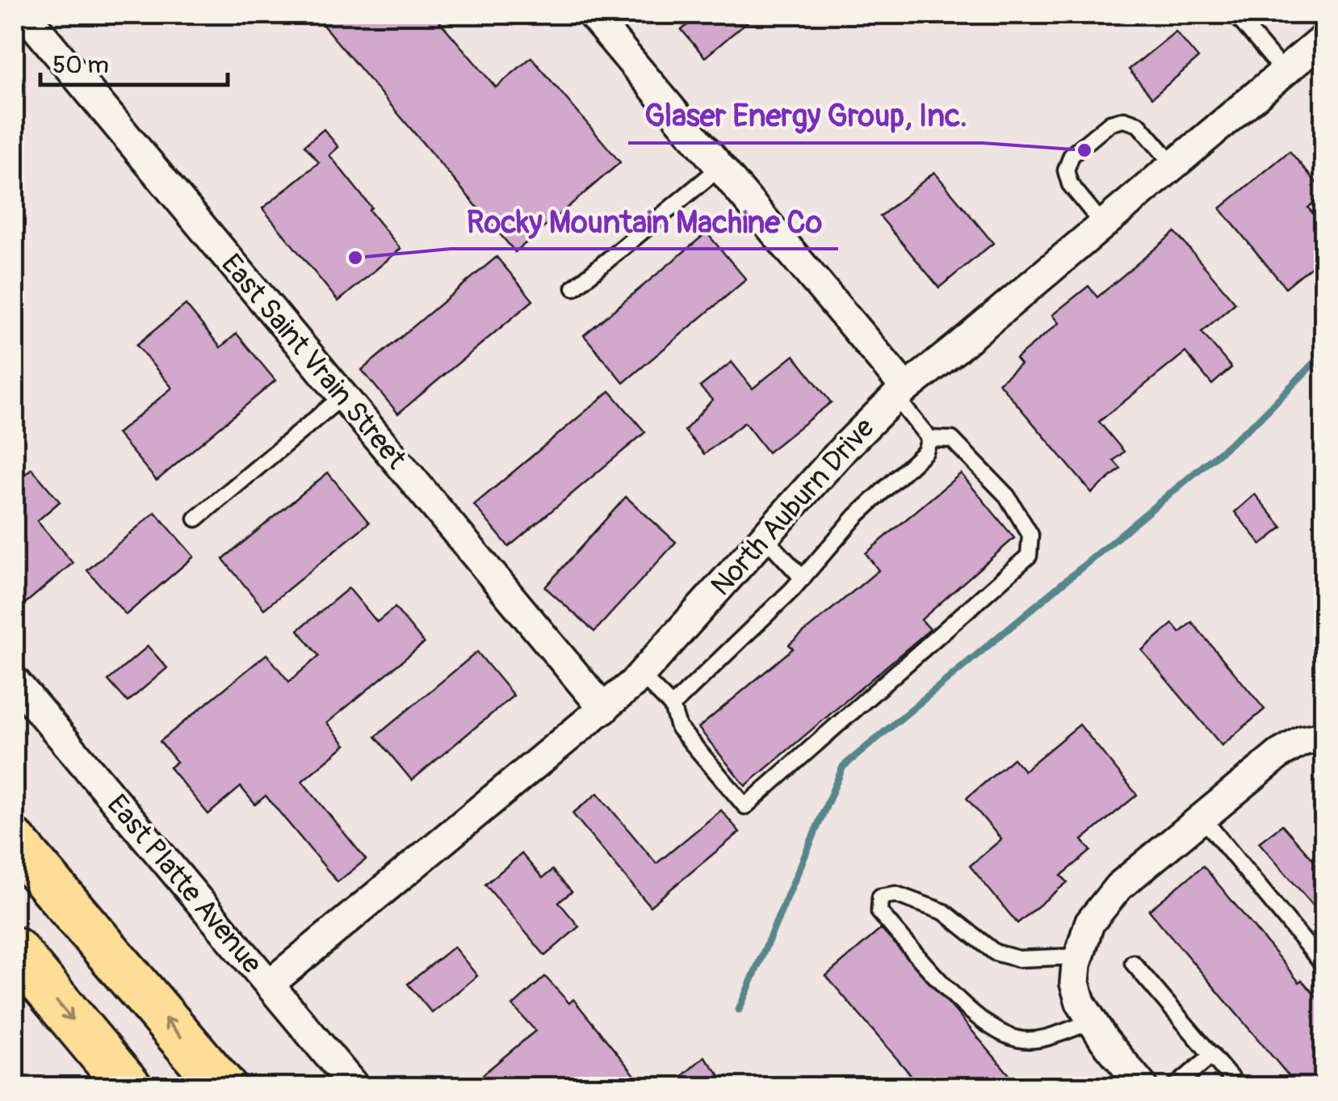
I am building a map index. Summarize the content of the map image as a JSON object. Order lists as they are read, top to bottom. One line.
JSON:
{"streets":{"street":["East Saint Vrain Street","North Auburn Drive","East Platte Avenue"]},"crossings":[["East Saint Vrain Street","North Auburn Drive"],["North Auburn Drive","East Platte Avenue"]],"places":["Glaser Energy Group, Inc.","Rocky Mountain Machine Co"],"scale_bar":"50 m"}
